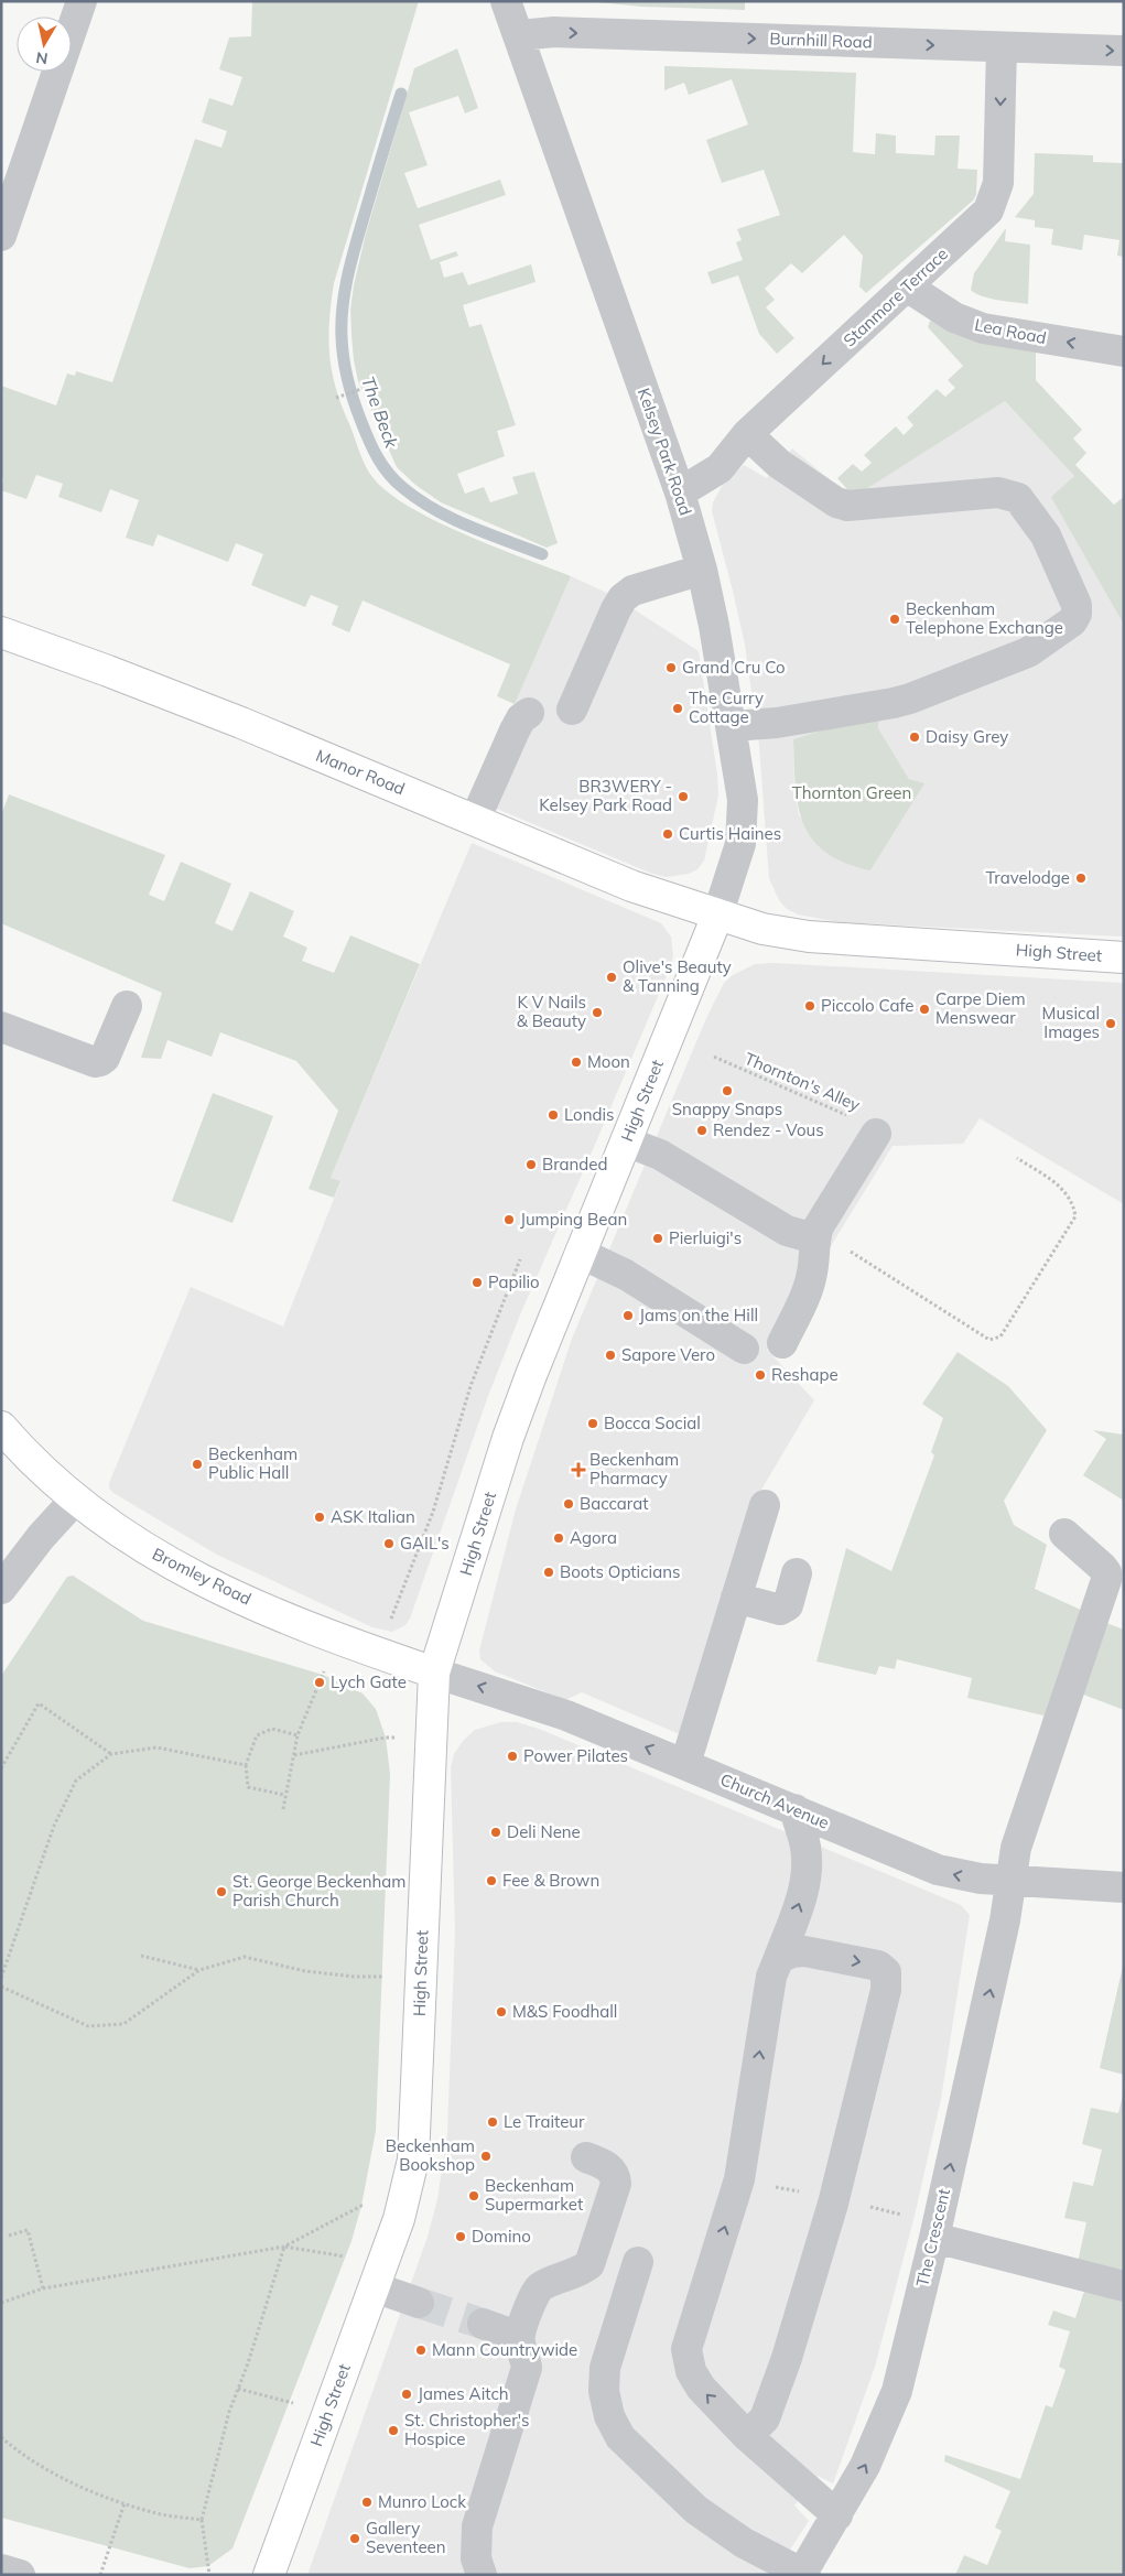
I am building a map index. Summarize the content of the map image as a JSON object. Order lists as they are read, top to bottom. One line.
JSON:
{"streets":{"main road":["Manor Road","High Street","Bromley Road"],"street":["Burnhill Road","Stanmore Terrace","Lea Road","Kelsey Park Road","Church Avenue","The Crescent"],"path":["Thornton's Alley"]},"crossings":[["Burnhill Road","Stanmore Terrace"],["Burnhill Road","Kelsey Park Road"],["Stanmore Terrace","Lea Road"],["Stanmore Terrace","Kelsey Park Road"],["Kelsey Park Road","Manor Road"],["Kelsey Park Road","High Street"],["Manor Road","High Street"],["High Street","Bromley Road"],["High Street","Church Avenue"],["Bromley Road","Church Avenue"],["Church Avenue","The Crescent"]],"one_way":["Burnhill Road","Stanmore Terrace","Lea Road","Church Avenue"],"water":["The Beck"],"parks":["Thornton Green"],"places":{"other":["Beckenham Telephone Exchange","Grand Cru Co","The Curry Cottage","Daisy Grey","BR3WERY - Kelsey Park Road","Curtis Haines","Travelodge","Olive's Beauty & Tanning","Piccolo Cafe","Carpe Diem Menswear","K V Nails & Beauty","Musical Images","Moon","Snappy Snaps","Londis","Rendez - Vous","Branded","Jumping Bean","Pierluigi's","Papilio","Jams on the Hill","Sapore Vero","Reshape","Bocca Social","Beckenham Public Hall","Baccarat","ASK Italian","Agora","GAIL's","Boots Opticians","Lych Gate","Power Pilates","Deli Nene","Fee & Brown","St. George Beckenham Parish Church","M&S Foodhall","Le Traiteur","Beckenham Bookshop","Beckenham Supermarket","Domino","Mann Countrywide","James Aitch","St. Christopher's Hospice","Munro Lock","Gallery Seventeen"],"health":["Beckenham Pharmacy"]},"north":"bottom"}
